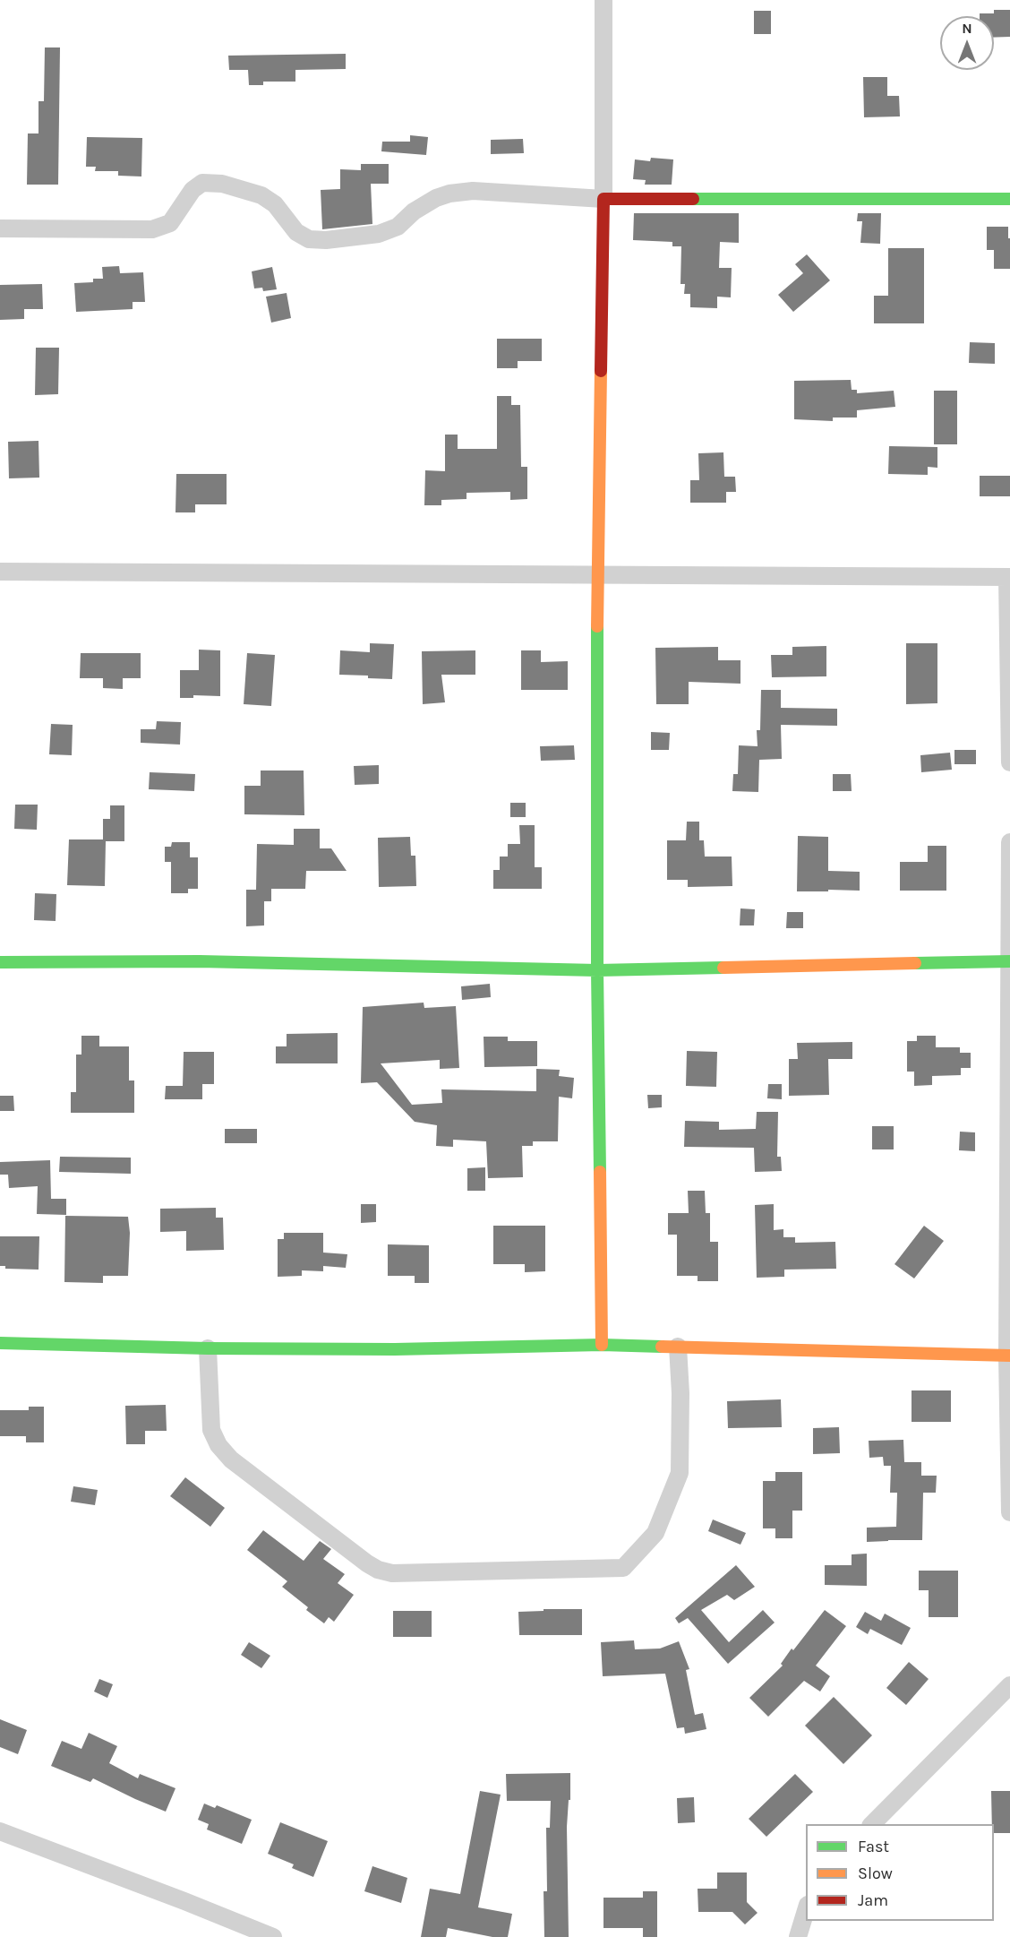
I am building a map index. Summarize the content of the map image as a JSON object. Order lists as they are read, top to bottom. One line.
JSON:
{"legend":["Fast","Slow","Jam"],"north":"top"}
